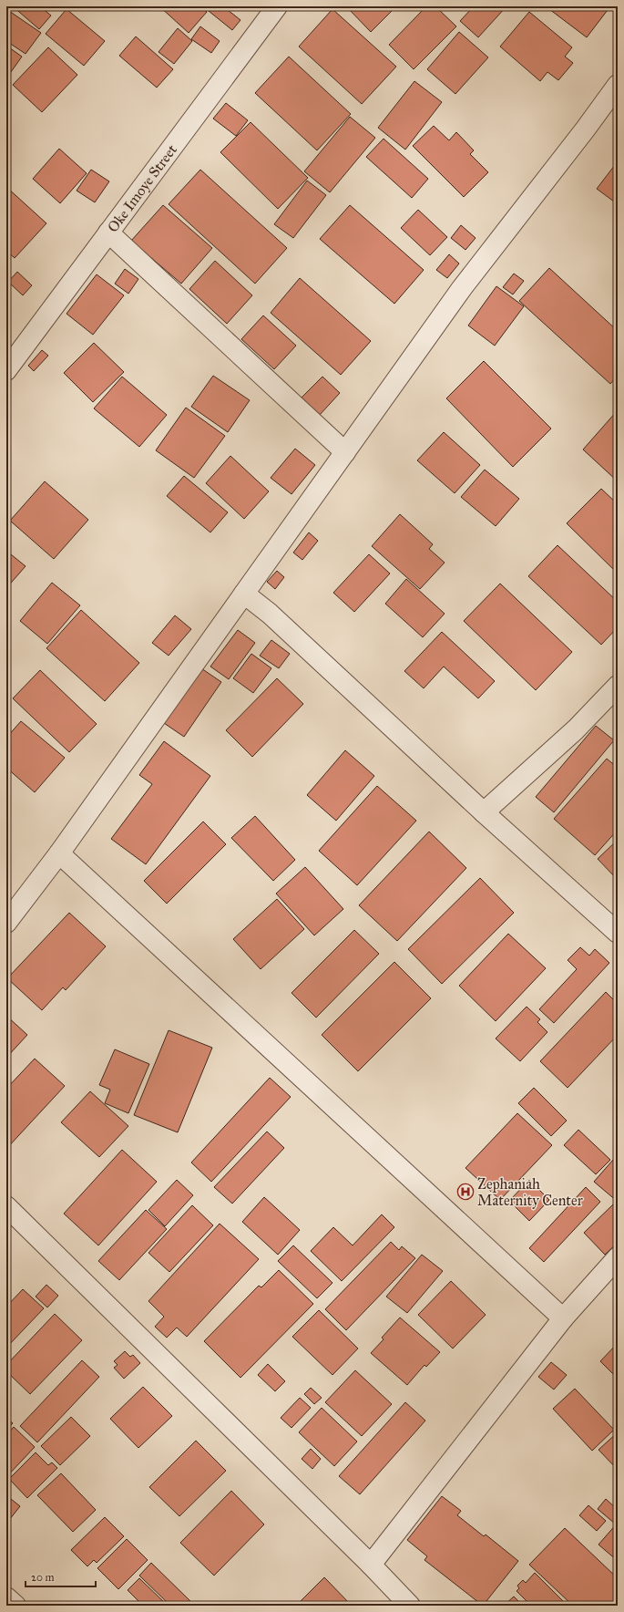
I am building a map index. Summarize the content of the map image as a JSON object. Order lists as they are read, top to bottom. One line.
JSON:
{"streets":{"street":["Oke Imoye Street"]},"places":{"hospital":["Zephaniah Maternity Center"]},"scale_bar":"20 m"}
